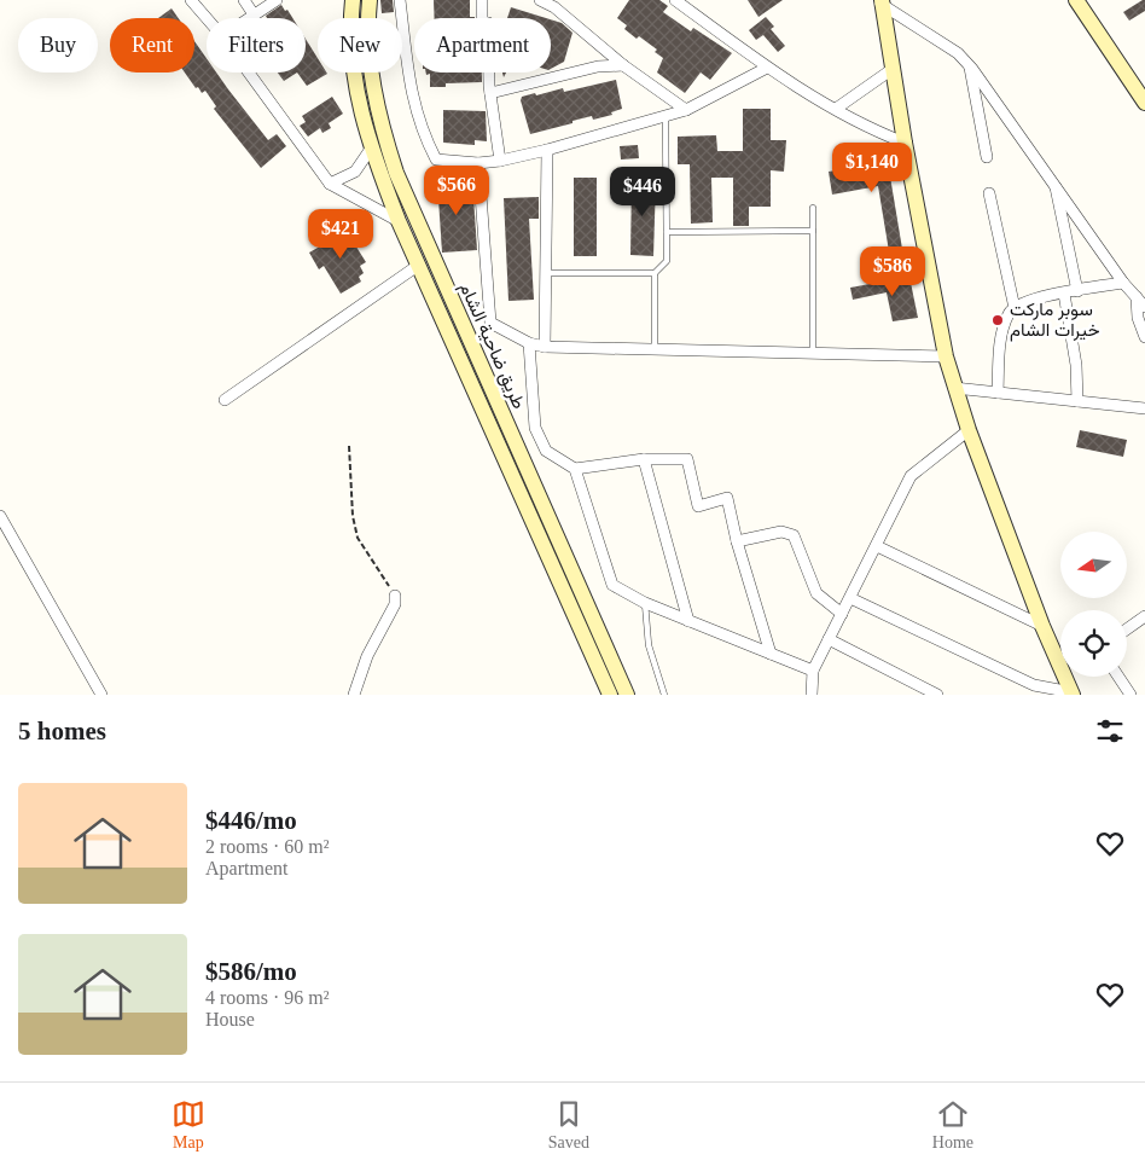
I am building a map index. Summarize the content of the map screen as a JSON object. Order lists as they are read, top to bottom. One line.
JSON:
{"streets":{"main road":["طريق ضاحية الشام"]},"places":["سوبر ماركت خيرات الشام"],"north":"left","page":{"chip":["Buy","Rent","Filters","New","Apartment"],"price":["$1,140","$566","$446","$421","$586"],"heading":"5 homes","list":[{"name":"$446/mo","note":"2 rooms · 60 m² · Apartment"},{"name":"$586/mo","note":"4 rooms · 96 m² · House"}],"tabs":["Map","Saved","Home"]}}
